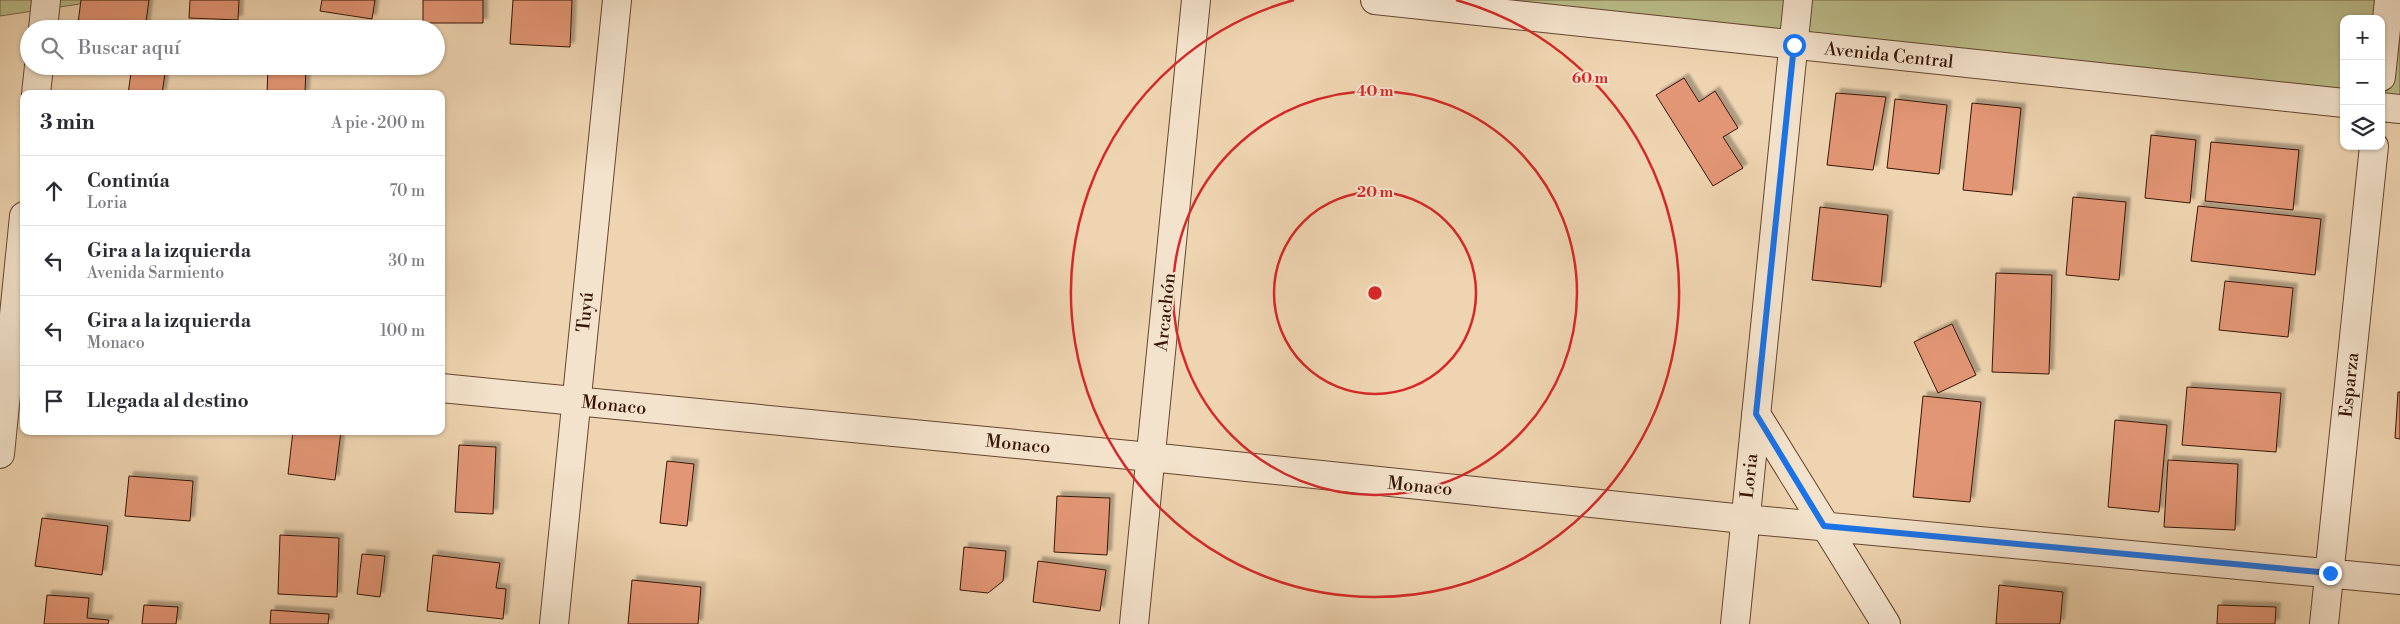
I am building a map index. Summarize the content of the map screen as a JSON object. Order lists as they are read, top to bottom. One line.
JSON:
{"streets":{"street":["Avenida Central","Tuyú","Arcachón","Esparza","Monaco","Loria"]},"crossings":[["Avenida Central","Loria"],["Tuyú","Monaco"],["Arcachón","Monaco"],["Esparza","Monaco"],["Monaco","Loria"]],"page":{"map_buttons":["+","−"],"search":"Buscar aquí","heading":["3 min","A pie · 200 m"],"list":[["Continúa","Loria","70 m"],["Gira a la izquierda","Avenida Sarmiento","30 m"],["Gira a la izquierda","Monaco","100 m"],"Llegada al destino"]},"rings":["60 m","40 m","20 m"]}
